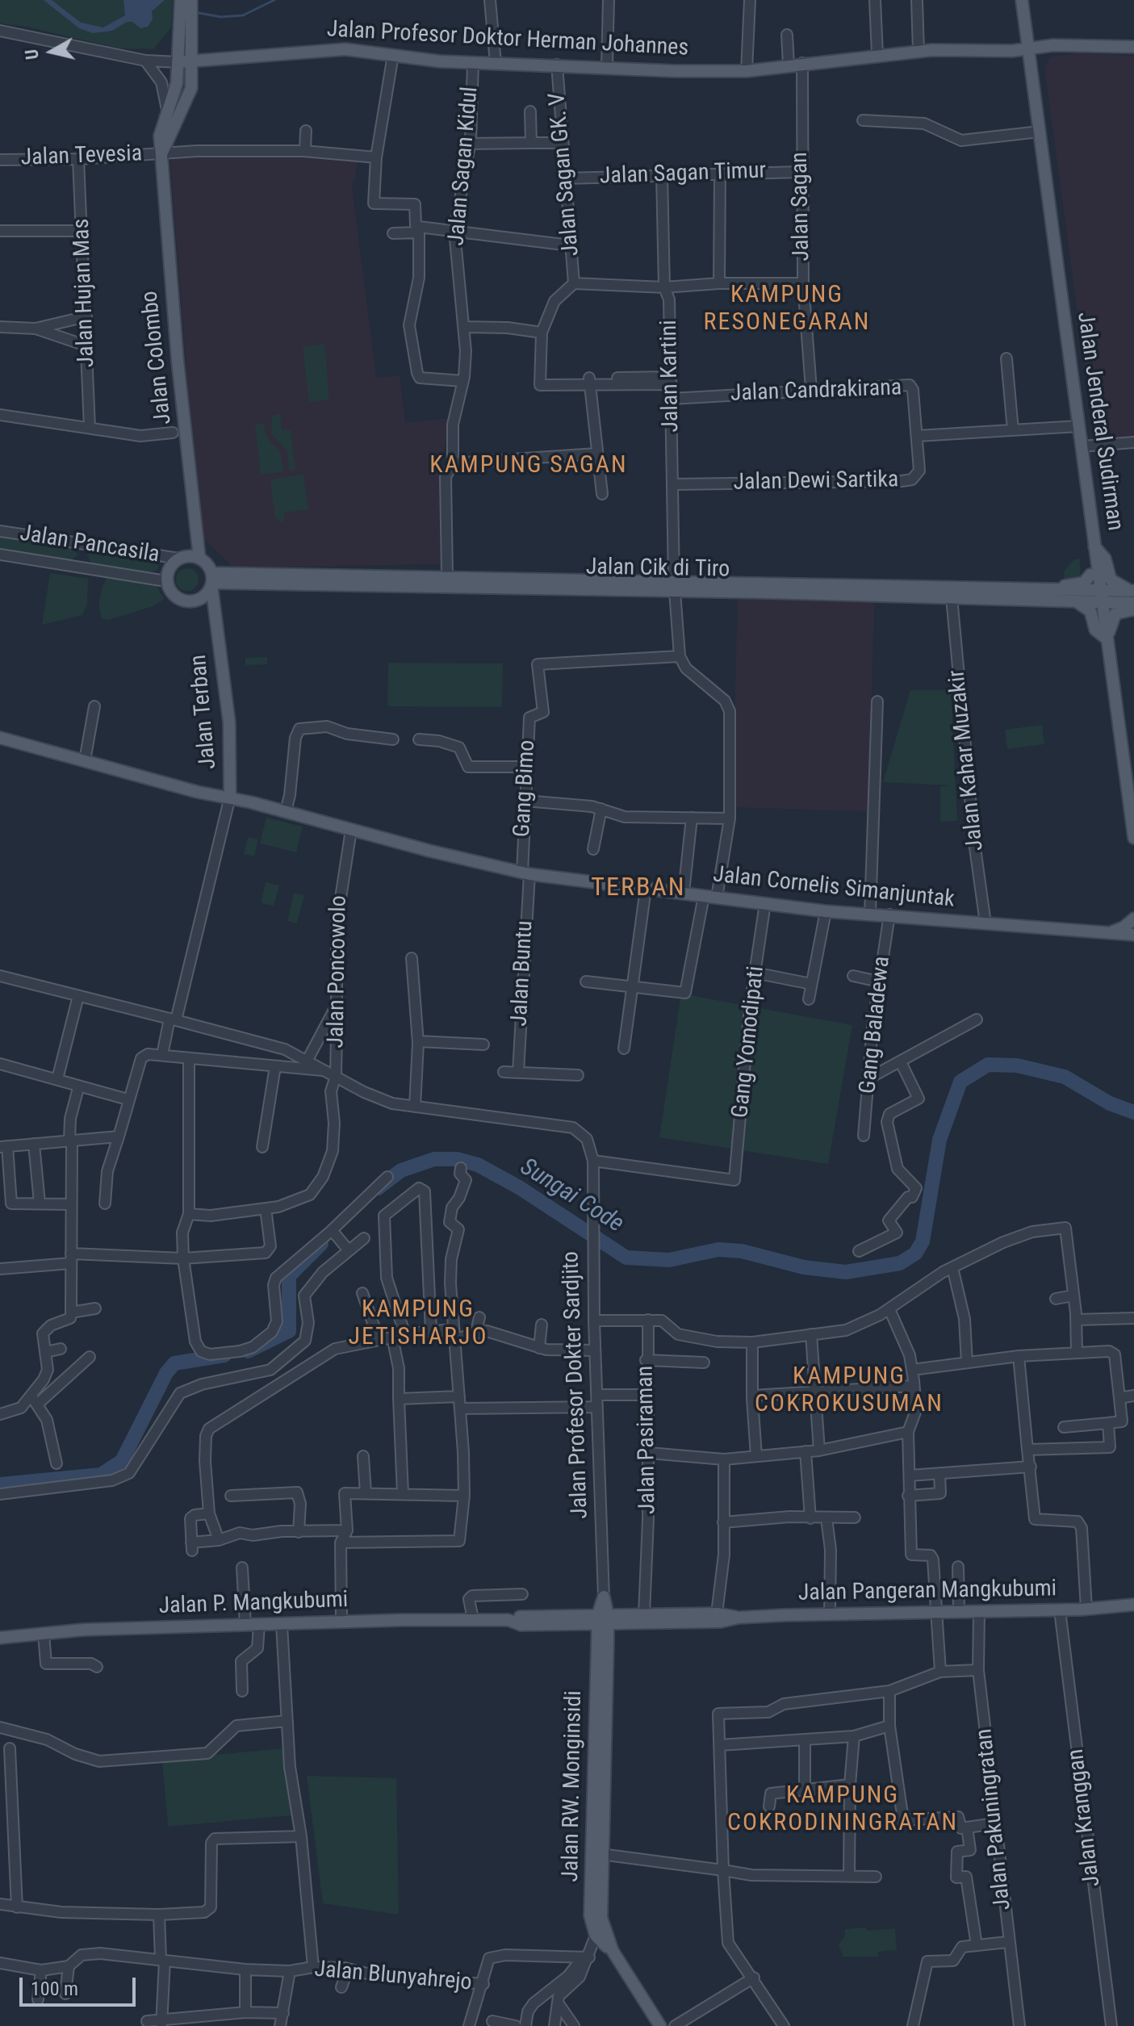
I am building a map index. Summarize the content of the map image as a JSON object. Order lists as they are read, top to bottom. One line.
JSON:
{"streets":{"main road":["Jalan Profesor Doktor Herman Johannes","Jalan Colombo","Jalan Jenderal Sudirman","Jalan Cik di Tiro","Jalan Terban","Jalan Cornelis Simanjuntak","Jalan Profesor Dokter Sardjito","Jalan Pangeran Mangkubumi","Jalan P. Mangkubumi","Jalan RW. Monginsidi"],"street":["Jalan Tevesia","Jalan Sagan Kidul","Jalan Sagan GK. V","Jalan Sagan Timur","Jalan Sagan","Jalan Hujan Mas","Jalan Kartini","Jalan Candrakirana","Jalan Dewi Sartika","Jalan Pancasila","Jalan Kahar Muzakir","Gang Bimo","Jalan Poncowolo","Jalan Buntu","Gang Baladewa","Gang Yomodipati","Jalan Pasiraman","Jalan Kranggan","Jalan Pakuningratan","Jalan Blunyahrejo"]},"crossings":[["Jalan Profesor Doktor Herman Johannes","Jalan Sagan Kidul"],["Jalan Profesor Doktor Herman Johannes","Jalan Sagan GK. V"],["Jalan Profesor Doktor Herman Johannes","Jalan Sagan"],["Jalan Profesor Doktor Herman Johannes","Jalan Colombo"],["Jalan Profesor Doktor Herman Johannes","Jalan Jenderal Sudirman"],["Jalan Tevesia","Jalan Hujan Mas"],["Jalan Tevesia","Jalan Colombo"],["Jalan Sagan Kidul","Jalan Cik di Tiro"],["Jalan Sagan GK. V","Jalan Sagan Timur"],["Jalan Sagan Timur","Jalan Sagan"],["Jalan Sagan Timur","Jalan Kartini"],["Jalan Sagan","Jalan Candrakirana"],["Jalan Colombo","Jalan Pancasila"],["Jalan Colombo","Jalan Cik di Tiro"],["Jalan Colombo","Jalan Terban"],["Jalan Kartini","Jalan Candrakirana"],["Jalan Kartini","Jalan Dewi Sartika"],["Jalan Kartini","Jalan Cik di Tiro"],["Jalan Kartini","Gang Bimo"],["Jalan Candrakirana","Jalan Dewi Sartika"],["Jalan Jenderal Sudirman","Jalan Cik di Tiro"],["Jalan Pancasila","Jalan Cik di Tiro"],["Jalan Pancasila","Jalan Terban"],["Jalan Cik di Tiro","Jalan Terban"],["Jalan Cik di Tiro","Jalan Kahar Muzakir"],["Jalan Terban","Jalan Cornelis Simanjuntak"],["Jalan Kahar Muzakir","Jalan Cornelis Simanjuntak"],["Gang Bimo","Jalan Cornelis Simanjuntak"],["Gang Bimo","Jalan Buntu"],["Jalan Cornelis Simanjuntak","Jalan Poncowolo"],["Jalan Cornelis Simanjuntak","Jalan Buntu"],["Jalan Cornelis Simanjuntak","Gang Baladewa"],["Jalan Cornelis Simanjuntak","Gang Yomodipati"],["Jalan Poncowolo","Jalan Profesor Dokter Sardjito"],["Gang Yomodipati","Jalan Profesor Dokter Sardjito"],["Jalan Profesor Dokter Sardjito","Jalan Pangeran Mangkubumi"],["Jalan Profesor Dokter Sardjito","Jalan P. Mangkubumi"],["Jalan Profesor Dokter Sardjito","Jalan RW. Monginsidi"],["Jalan Pasiraman","Jalan Pangeran Mangkubumi"],["Jalan Pangeran Mangkubumi","Jalan P. Mangkubumi"],["Jalan Pangeran Mangkubumi","Jalan RW. Monginsidi"],["Jalan Pangeran Mangkubumi","Jalan Kranggan"],["Jalan Pangeran Mangkubumi","Jalan Pakuningratan"],["Jalan P. Mangkubumi","Jalan RW. Monginsidi"]],"districts":["KAMPUNG RESONEGARAN","KAMPUNG SAGAN","TERBAN","KAMPUNG JETISHARJO","KAMPUNG COKROKUSUMAN","KAMPUNG COKRODININGRATAN"],"water":["Sungai Code"],"scale_bar":"100 m","north":"left"}
